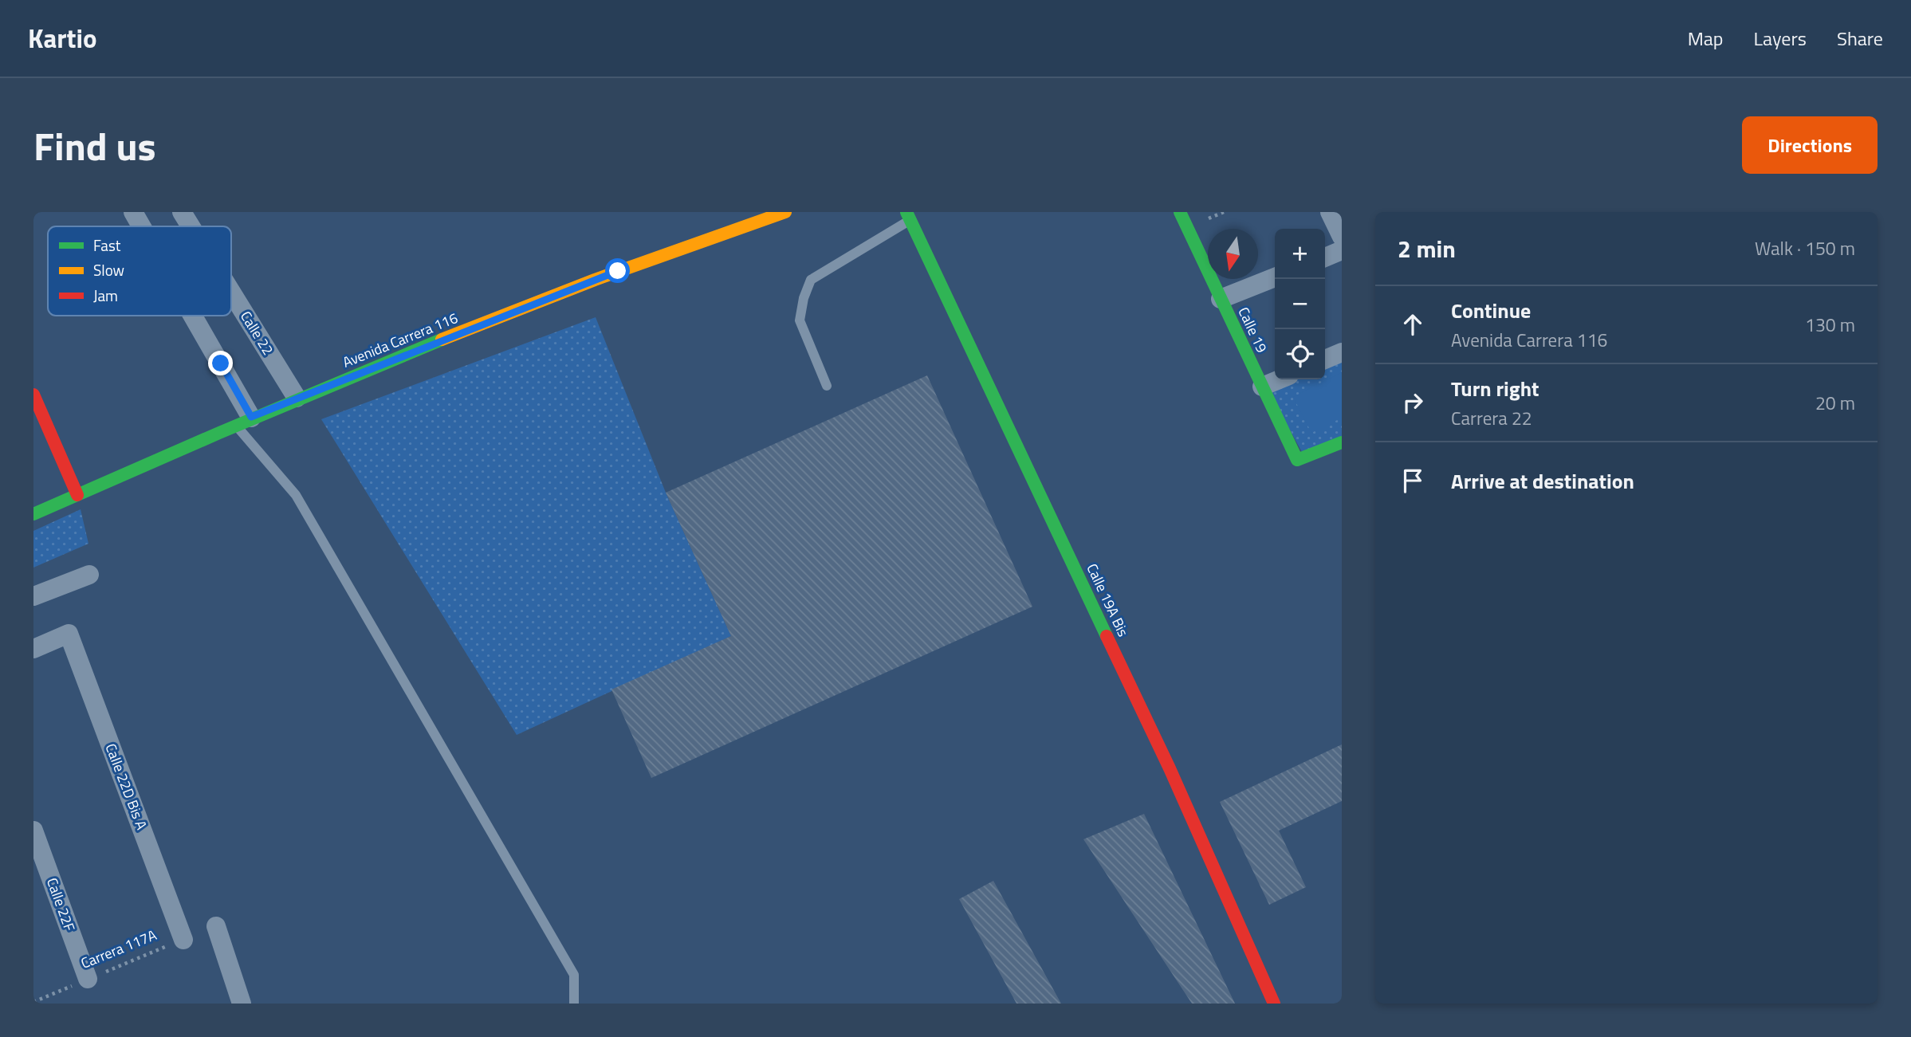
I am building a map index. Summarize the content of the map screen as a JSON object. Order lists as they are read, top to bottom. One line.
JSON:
{"streets":{"street":["Calle 19","Calle 22","Avenida Carrera 116","Calle 19A Bis","Calle 22D Bis A","Calle 22F"],"path":["Carrera 117A"]},"crossings":[["Calle 22","Avenida Carrera 116"],["Calle 22D Bis A","Carrera 117A"],["Calle 22F","Carrera 117A"]],"legend":["Fast","Slow","Jam"],"north":"bottom","page":{"header":"Kartio","nav":["Map","Layers","Share"],"title":"Find us","buttons":"Directions","heading":["2 min","Walk · 150 m"],"map_buttons":["+","−"],"list":[["Continue","Avenida Carrera 116","130 m"],["Turn right","Carrera 22","20 m"],"Arrive at destination"]}}
